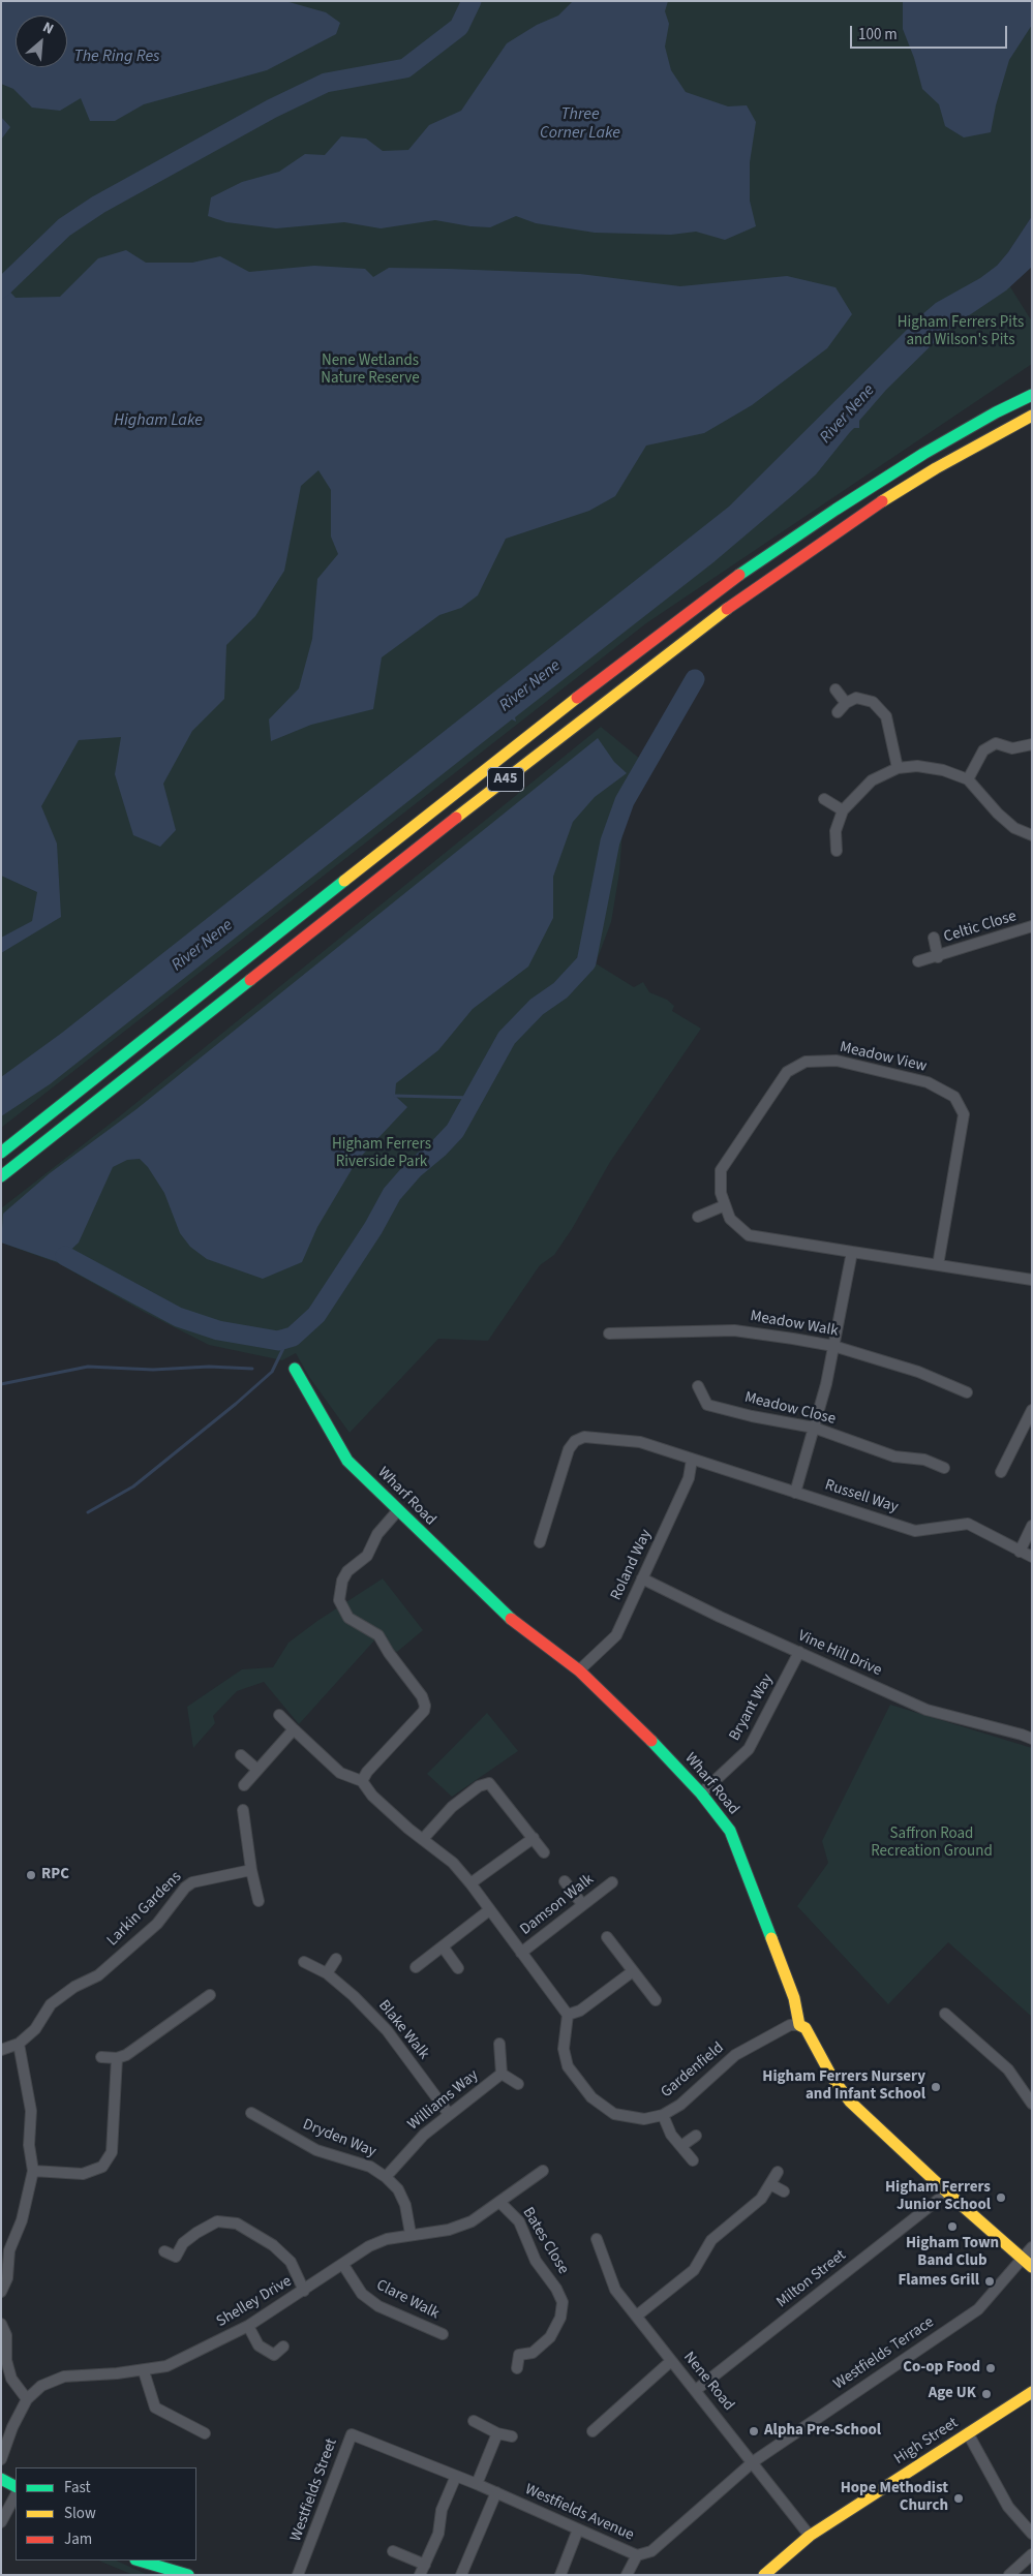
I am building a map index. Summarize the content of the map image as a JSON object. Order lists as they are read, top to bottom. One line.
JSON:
{"streets":{"main road":["A45","Wharf Road","High Street"],"street":["Celtic Close","Meadow View","Meadow Walk","Meadow Close","Russell Way","Roland Way","Vine Hill Drive","Bryant Way","Damson Walk","Larkin Gardens","Blake Walk","Gardenfield","Williams Way","Dryden Way","Bates Close","Milton Street","Clare Walk","Shelley Drive","Westfields Terrace","Nene Road","Westfields Street","Westfields Avenue"]},"crossings":[["Wharf Road","Roland Way"],["Wharf Road","Bryant Way"],["Wharf Road","Gardenfield"],["Wharf Road","Milton Street"],["Wharf Road","Westfields Terrace"],["Russell Way","Roland Way"],["Roland Way","Vine Hill Drive"],["Vine Hill Drive","Bryant Way"],["Blake Walk","Williams Way"],["Williams Way","Dryden Way"],["Dryden Way","Shelley Drive"],["Bates Close","Shelley Drive"],["Milton Street","Nene Road"],["Clare Walk","Shelley Drive"],["Westfields Terrace","Nene Road"],["Westfields Terrace","Westfields Avenue"],["Nene Road","High Street"],["Nene Road","Westfields Avenue"],["Westfields Street","Westfields Avenue"]],"water":["The Ring Res","Three Corner Lake","River Nene","Higham Lake"],"parks":["Higham Ferrers Pits and Wilson's Pits","Nene Wetlands Nature Reserve","Higham Ferrers Riverside Park","Saffron Road Recreation Ground"],"places":["RPC","Higham Ferrers Nursery and Infant School","Higham Ferrers Junior School","Higham Town Band Club","Flames Grill","Co-op Food","Age UK","Alpha Pre-School","Hope Methodist Church"],"legend":["Fast","Slow","Jam"],"scale_bar":"100 m","north":"top right"}
